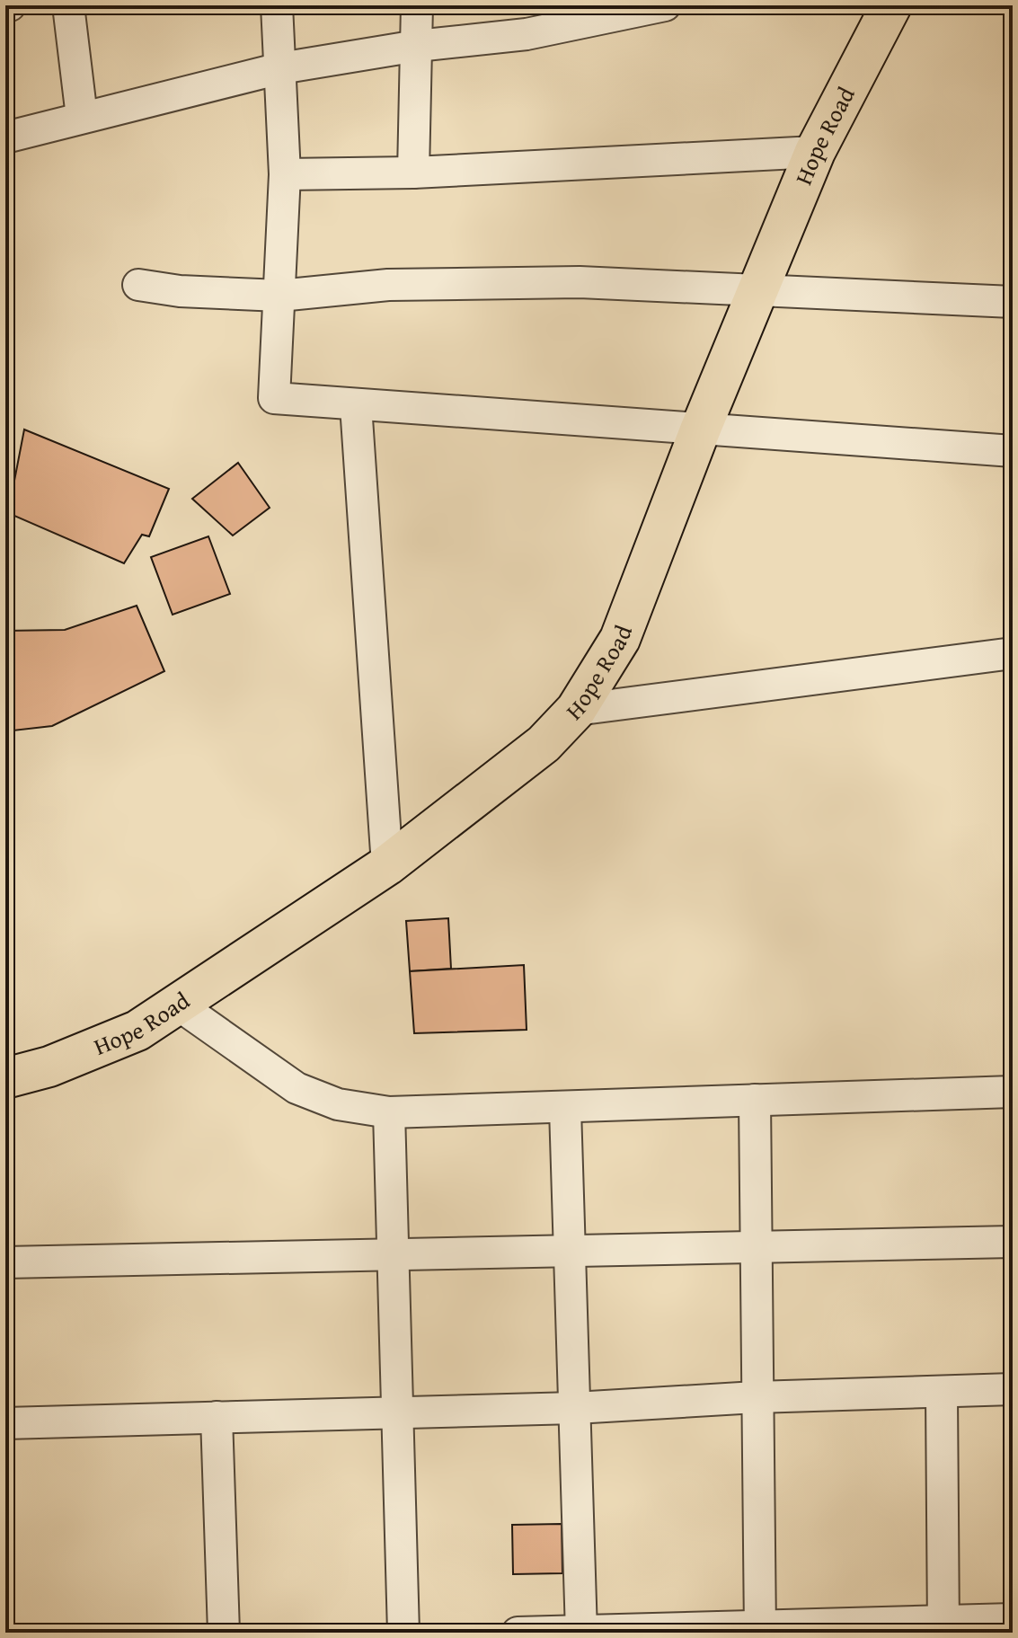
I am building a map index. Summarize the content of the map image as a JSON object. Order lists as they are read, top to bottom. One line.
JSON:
{"streets":{"highway":["Hope Road"]}}
